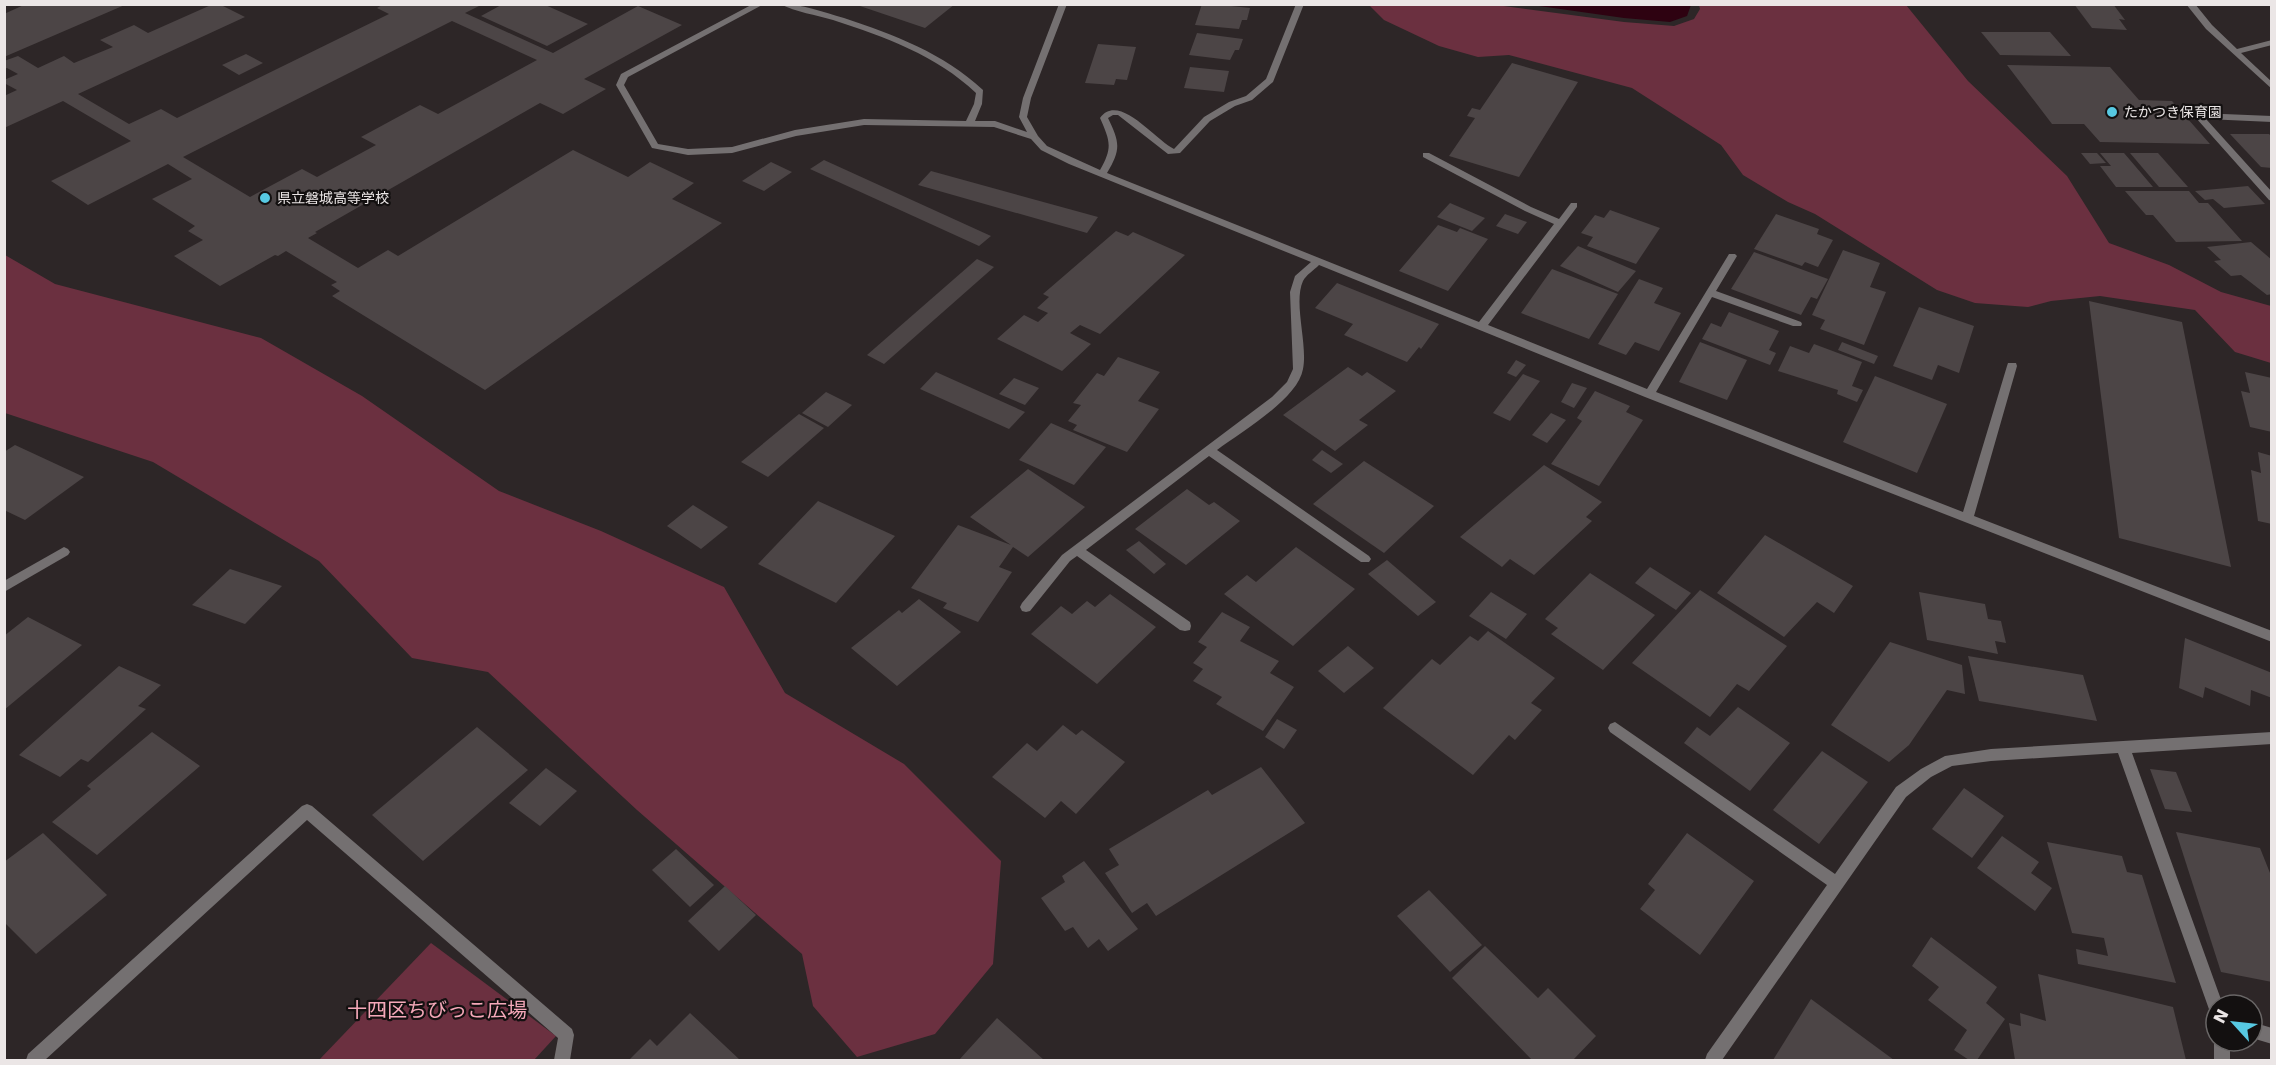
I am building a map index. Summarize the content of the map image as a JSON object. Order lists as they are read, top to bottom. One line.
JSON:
{"parks":["十四区ちびっこ広場"],"places":["たかつき保育園","県立磐城高等学校"],"north":"top left"}
